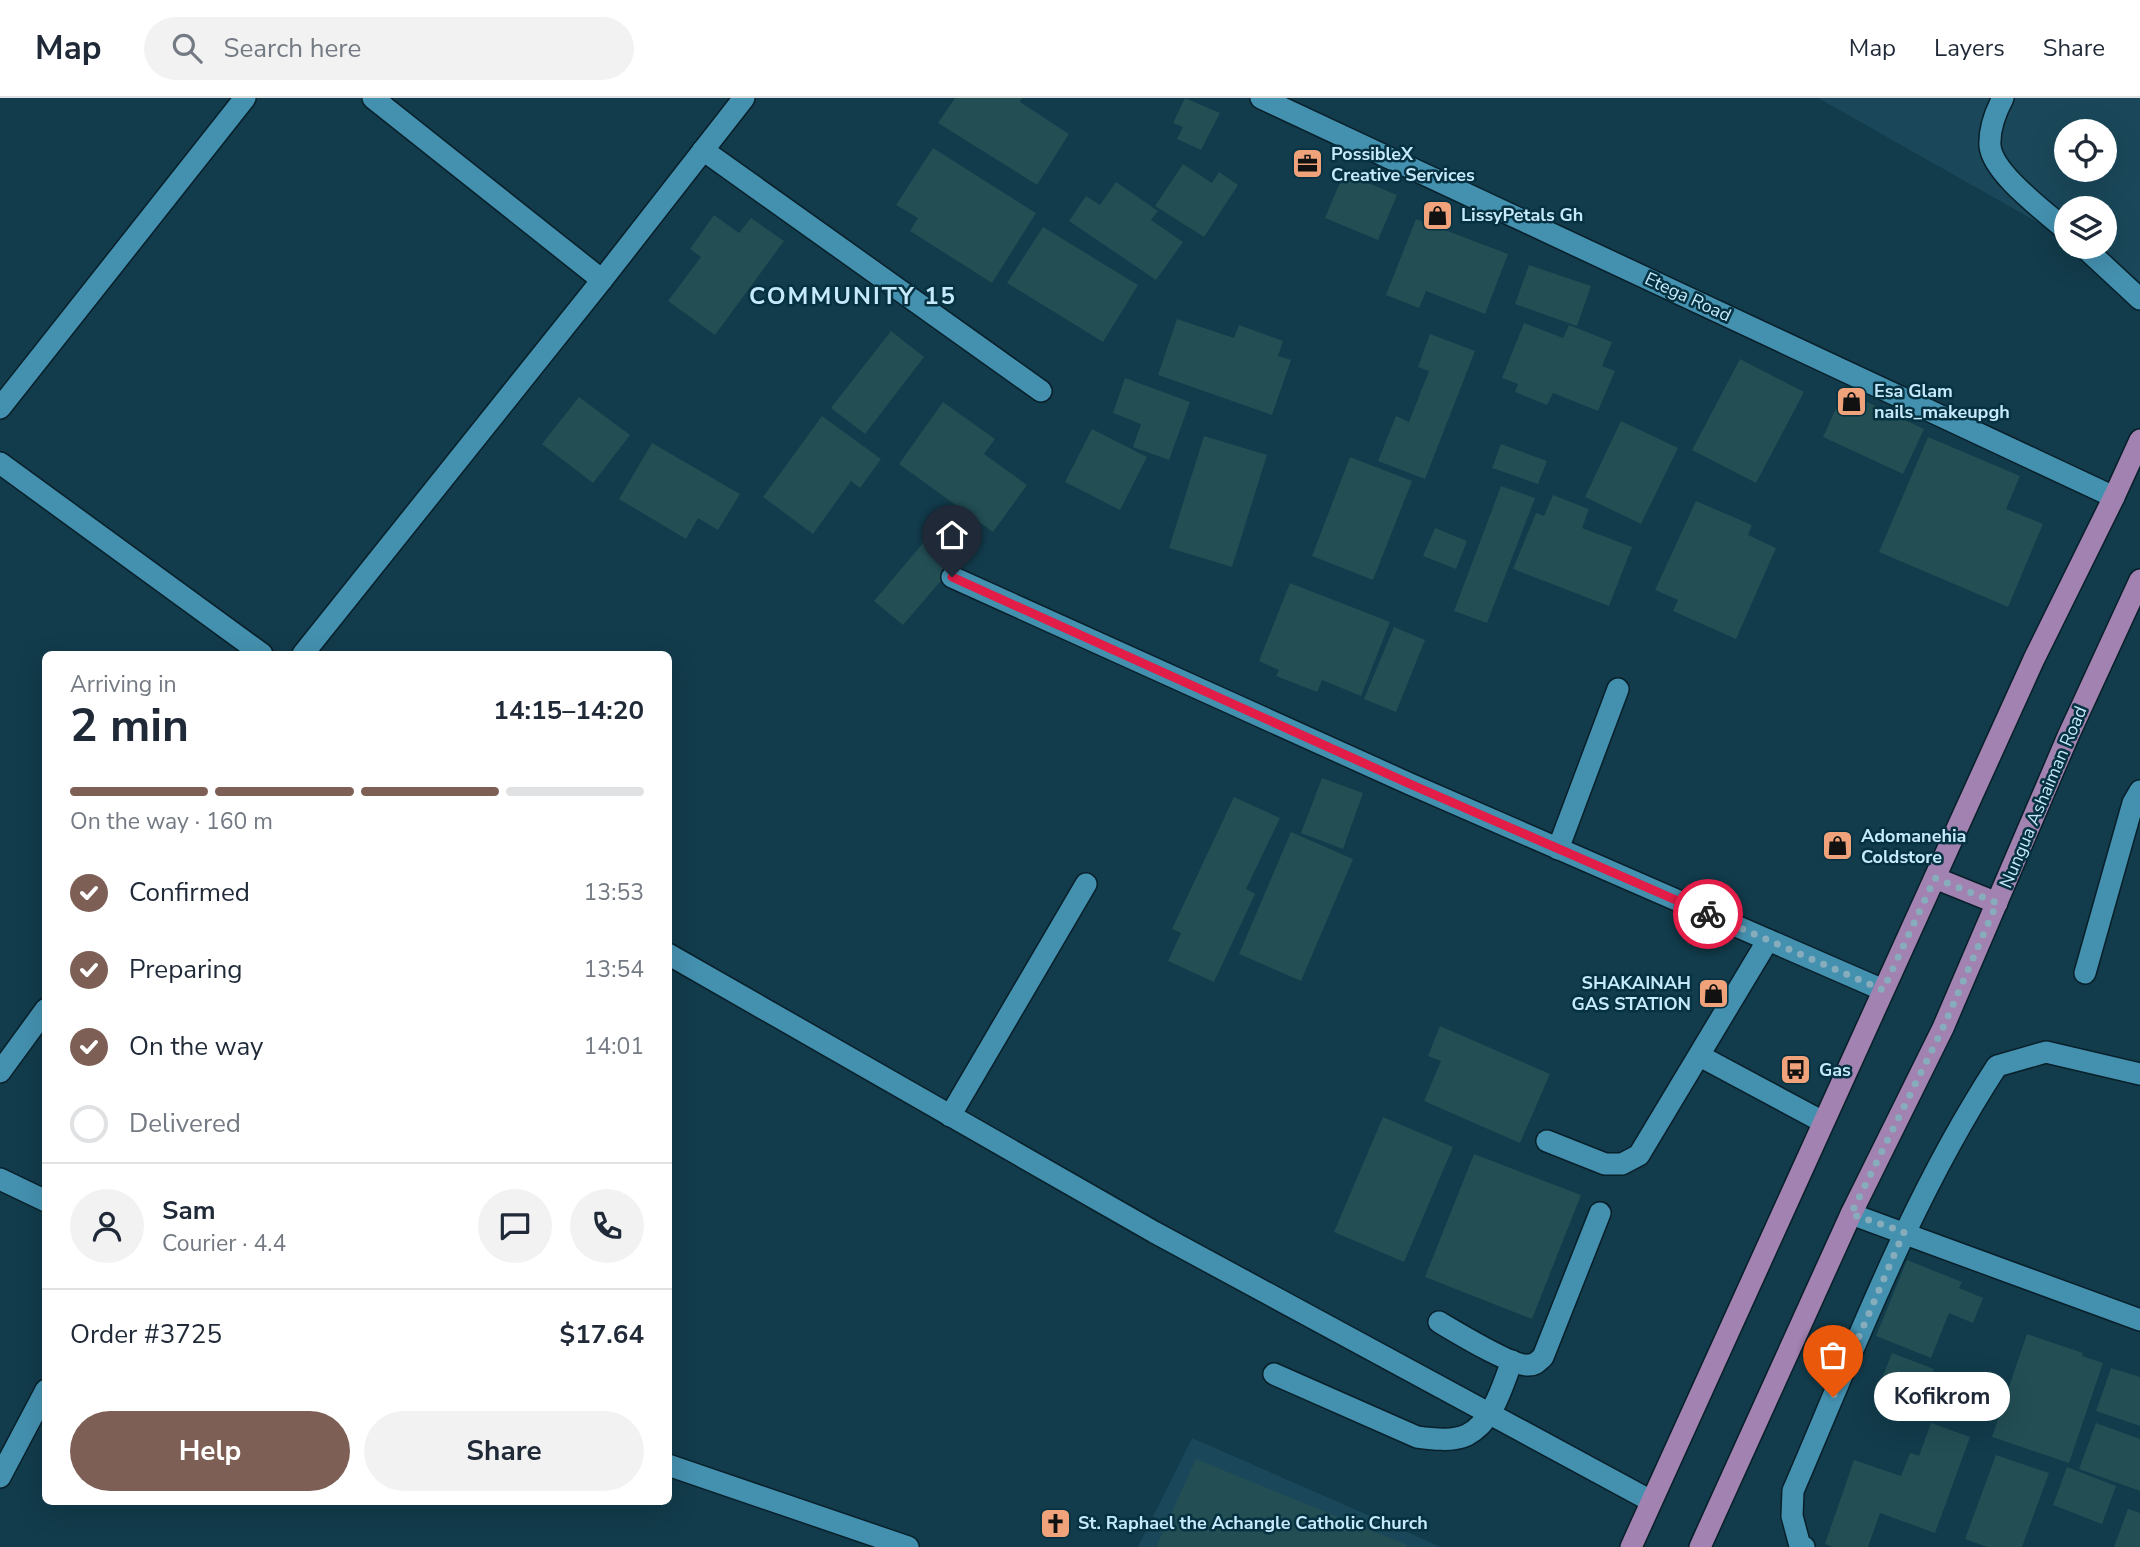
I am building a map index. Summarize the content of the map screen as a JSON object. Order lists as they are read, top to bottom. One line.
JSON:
{"streets":{"main road":["Nungua Ashaiman Road"],"street":["Etega Road"]},"districts":["COMMUNITY 15"],"places":{"office":["PossibleX Creative Services"],"shop":["LissyPetals Gh","Esa Glam nails_makeupgh","Adomanehia Coldstore","SHAKAINAH GAS STATION"],"bus stop":["Gas"],"other":["Kofikrom"],"church":["St. Raphael the Achangle Catholic Church"]},"page":{"header":"Map","search":"Search here","nav":["Map","Layers","Share"],"heading":["2 min","Arriving in","14:15–14:20"],"panel":["Sam","Courier · 4.4","Order #3725","$17.64"],"bar":"On the way · 160 m","list":[["Confirmed","13:53"],["Preparing","13:54"],["On the way","14:01"],"Delivered"],"bubble":"Kofikrom","buttons":["Help","Share"]}}
